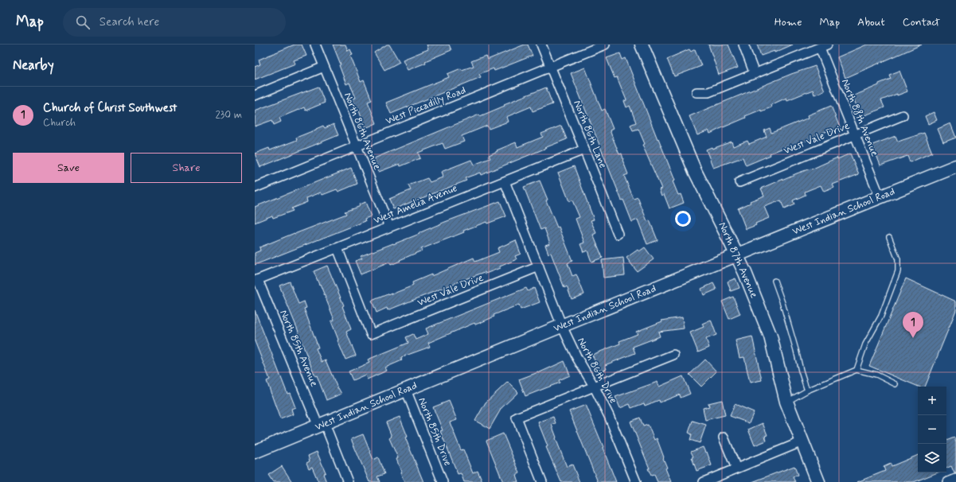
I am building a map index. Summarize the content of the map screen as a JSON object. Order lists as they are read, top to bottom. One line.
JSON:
{"streets":{"main road":["West Indian School Road","North 87th Avenue"],"street":["West Piccadilly Road","North 88th Avenue","North 86th Avenue","North 86th Lane","West Vale Drive","West Amelia Avenue","North 85th Avenue","North 86th Drive","North 85th Drive"]},"crossings":[["West Piccadilly Road","North 86th Avenue"],["West Piccadilly Road","North 86th Lane"],["North 88th Avenue","West Vale Drive"],["North 88th Avenue","West Indian School Road"],["North 86th Avenue","West Amelia Avenue"],["North 86th Lane","West Amelia Avenue"],["West Vale Drive","West Amelia Avenue"],["West Vale Drive","North 86th Drive"],["West Amelia Avenue","North 85th Avenue"],["West Amelia Avenue","North 86th Drive"],["West Indian School Road","North 87th Avenue"],["West Indian School Road","North 85th Avenue"],["West Indian School Road","North 86th Drive"],["West Indian School Road","North 85th Drive"]],"page":{"header":"Map","search":"Search here","nav":["Home","Map","About","Contact"],"heading":"Nearby","list":[{"mark":"1","name":"Church of Christ Southwest","note":"Church","value":"230 m"}],"buttons":["Save","Share"],"pins":"1","map_buttons":["+","−"]}}
